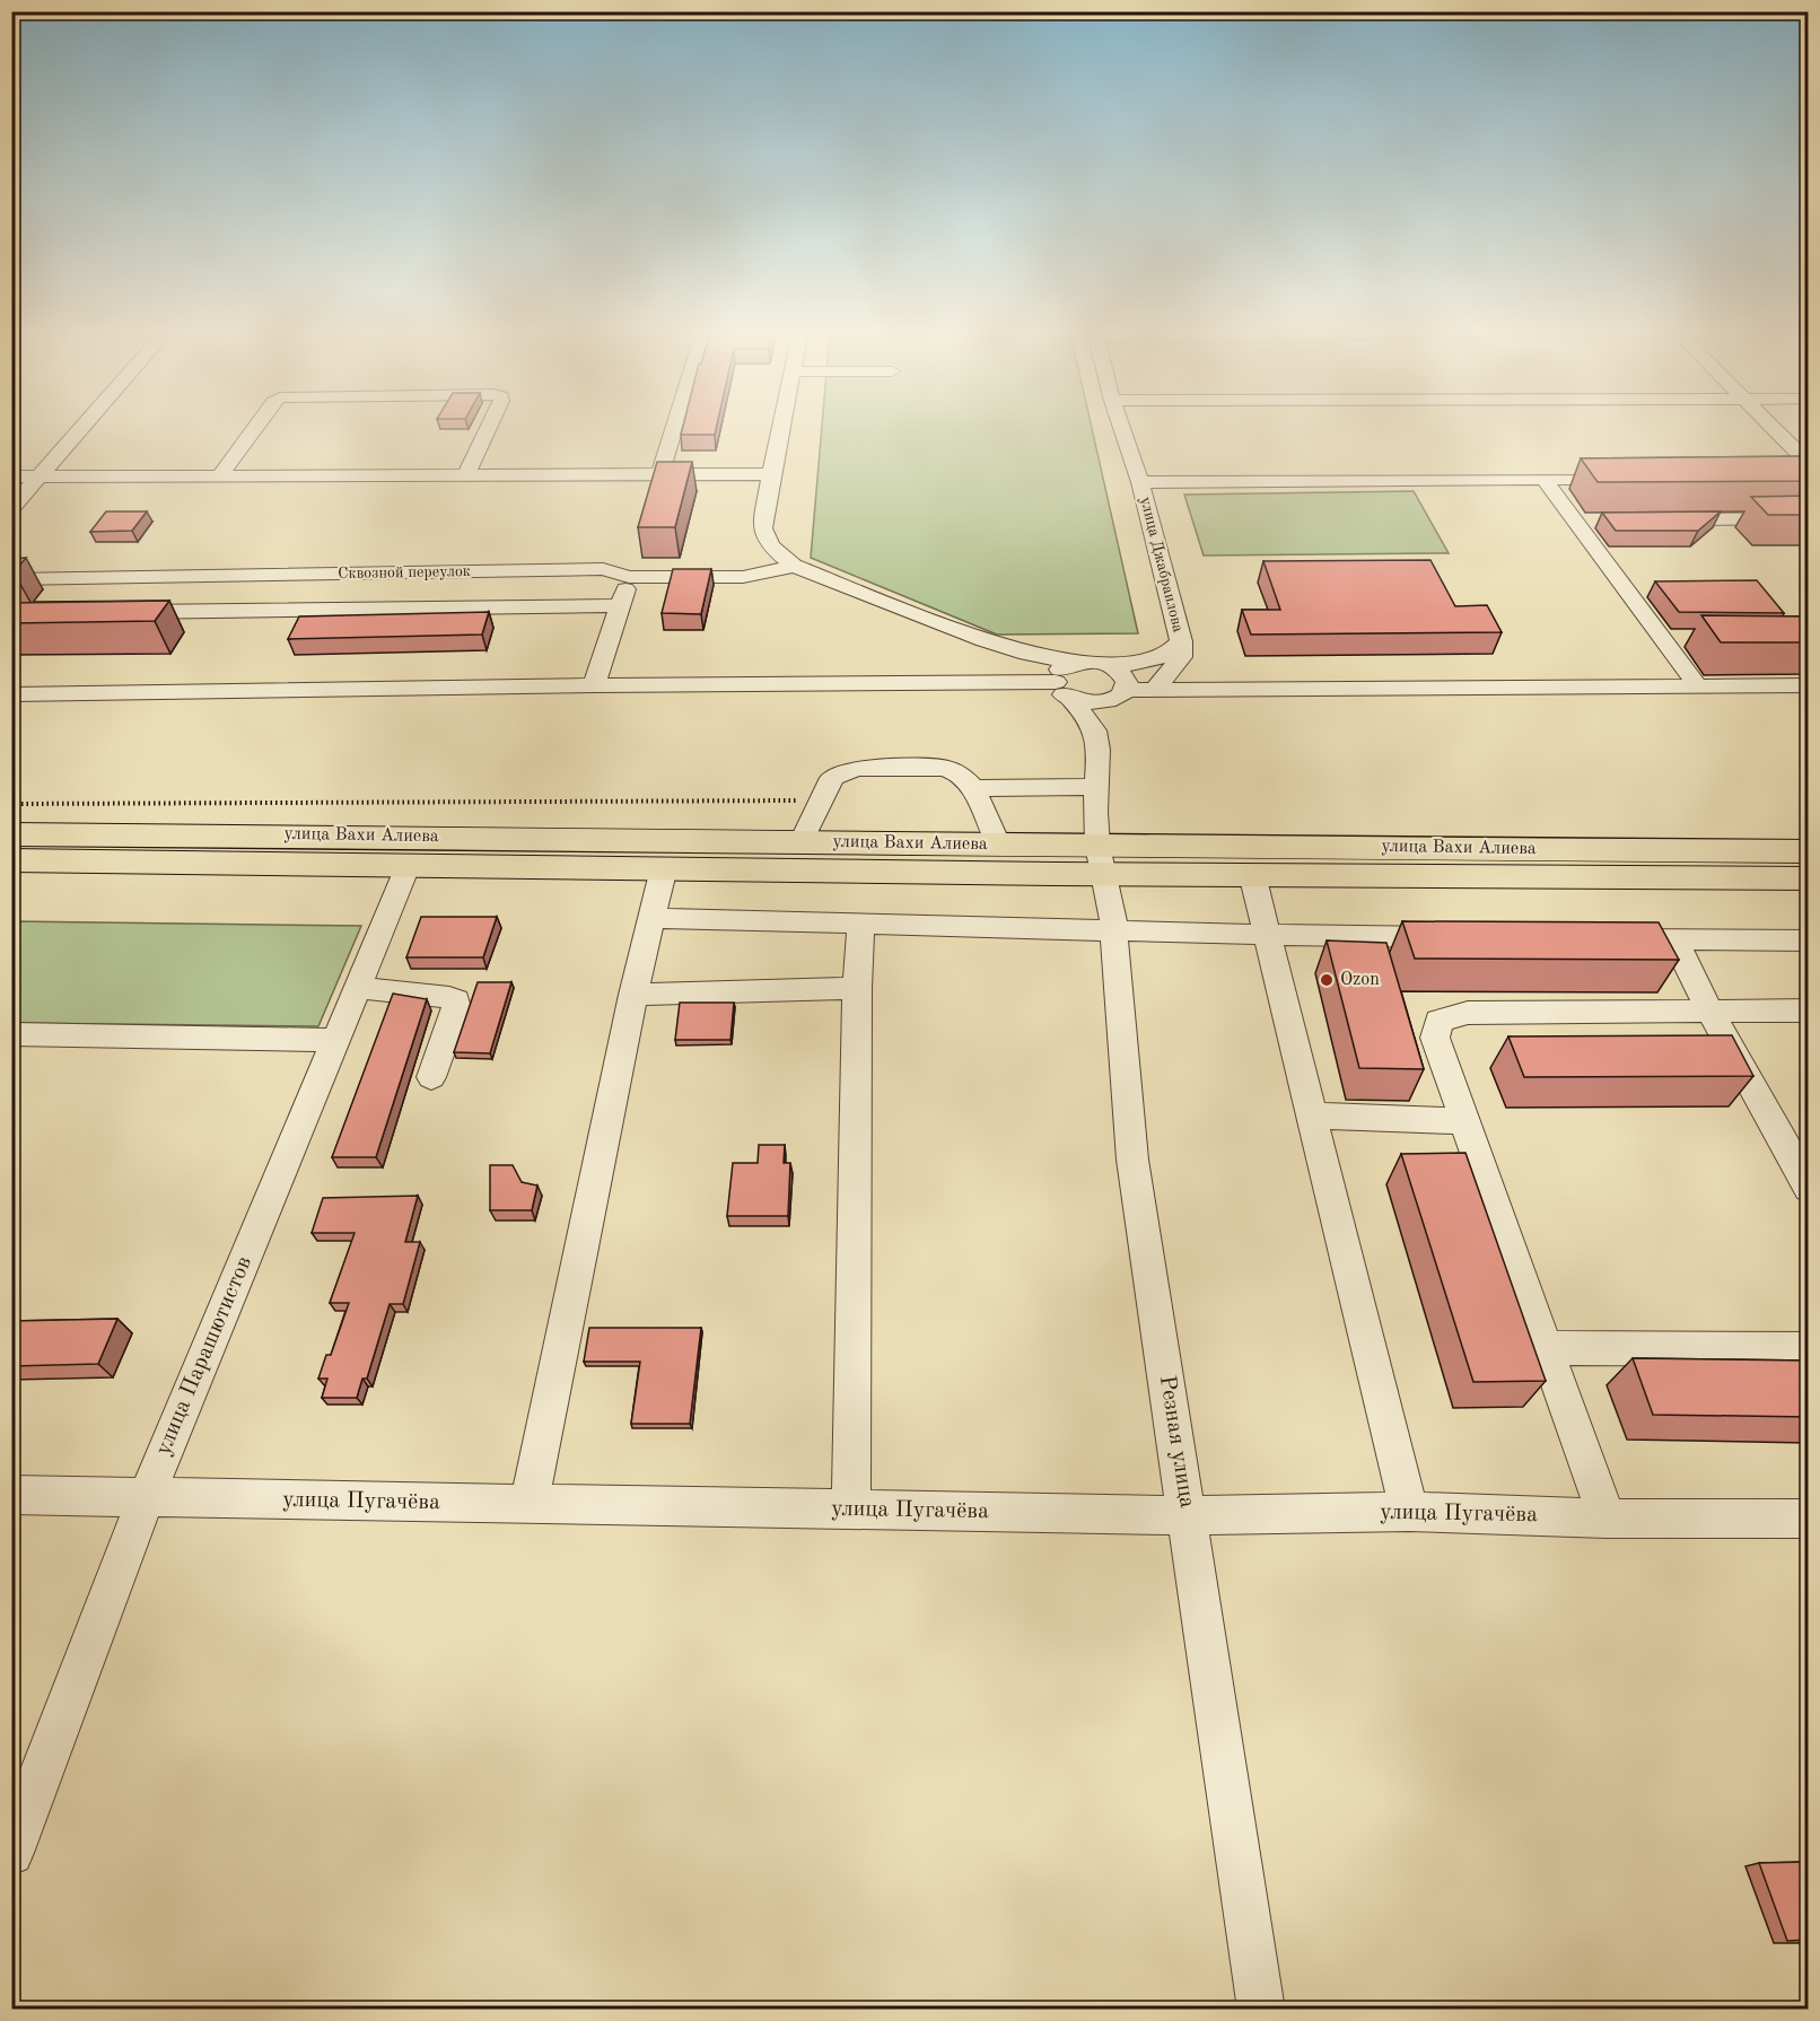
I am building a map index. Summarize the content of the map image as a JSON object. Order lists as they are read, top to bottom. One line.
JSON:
{"streets":{"main road":["улица Вахи Алиева"],"street":["улица Джабраилова","Сквозной переулок","улица Парашютистов","Резная улица","улица Пугачёва"]},"crossings":[["улица Джабраилова","Сквозной переулок"],["улица Вахи Алиева","улица Парашютистов"],["улица Вахи Алиева","Резная улица"],["улица Парашютистов","улица Пугачёва"],["Резная улица","улица Пугачёва"]],"places":["Ozon"]}
